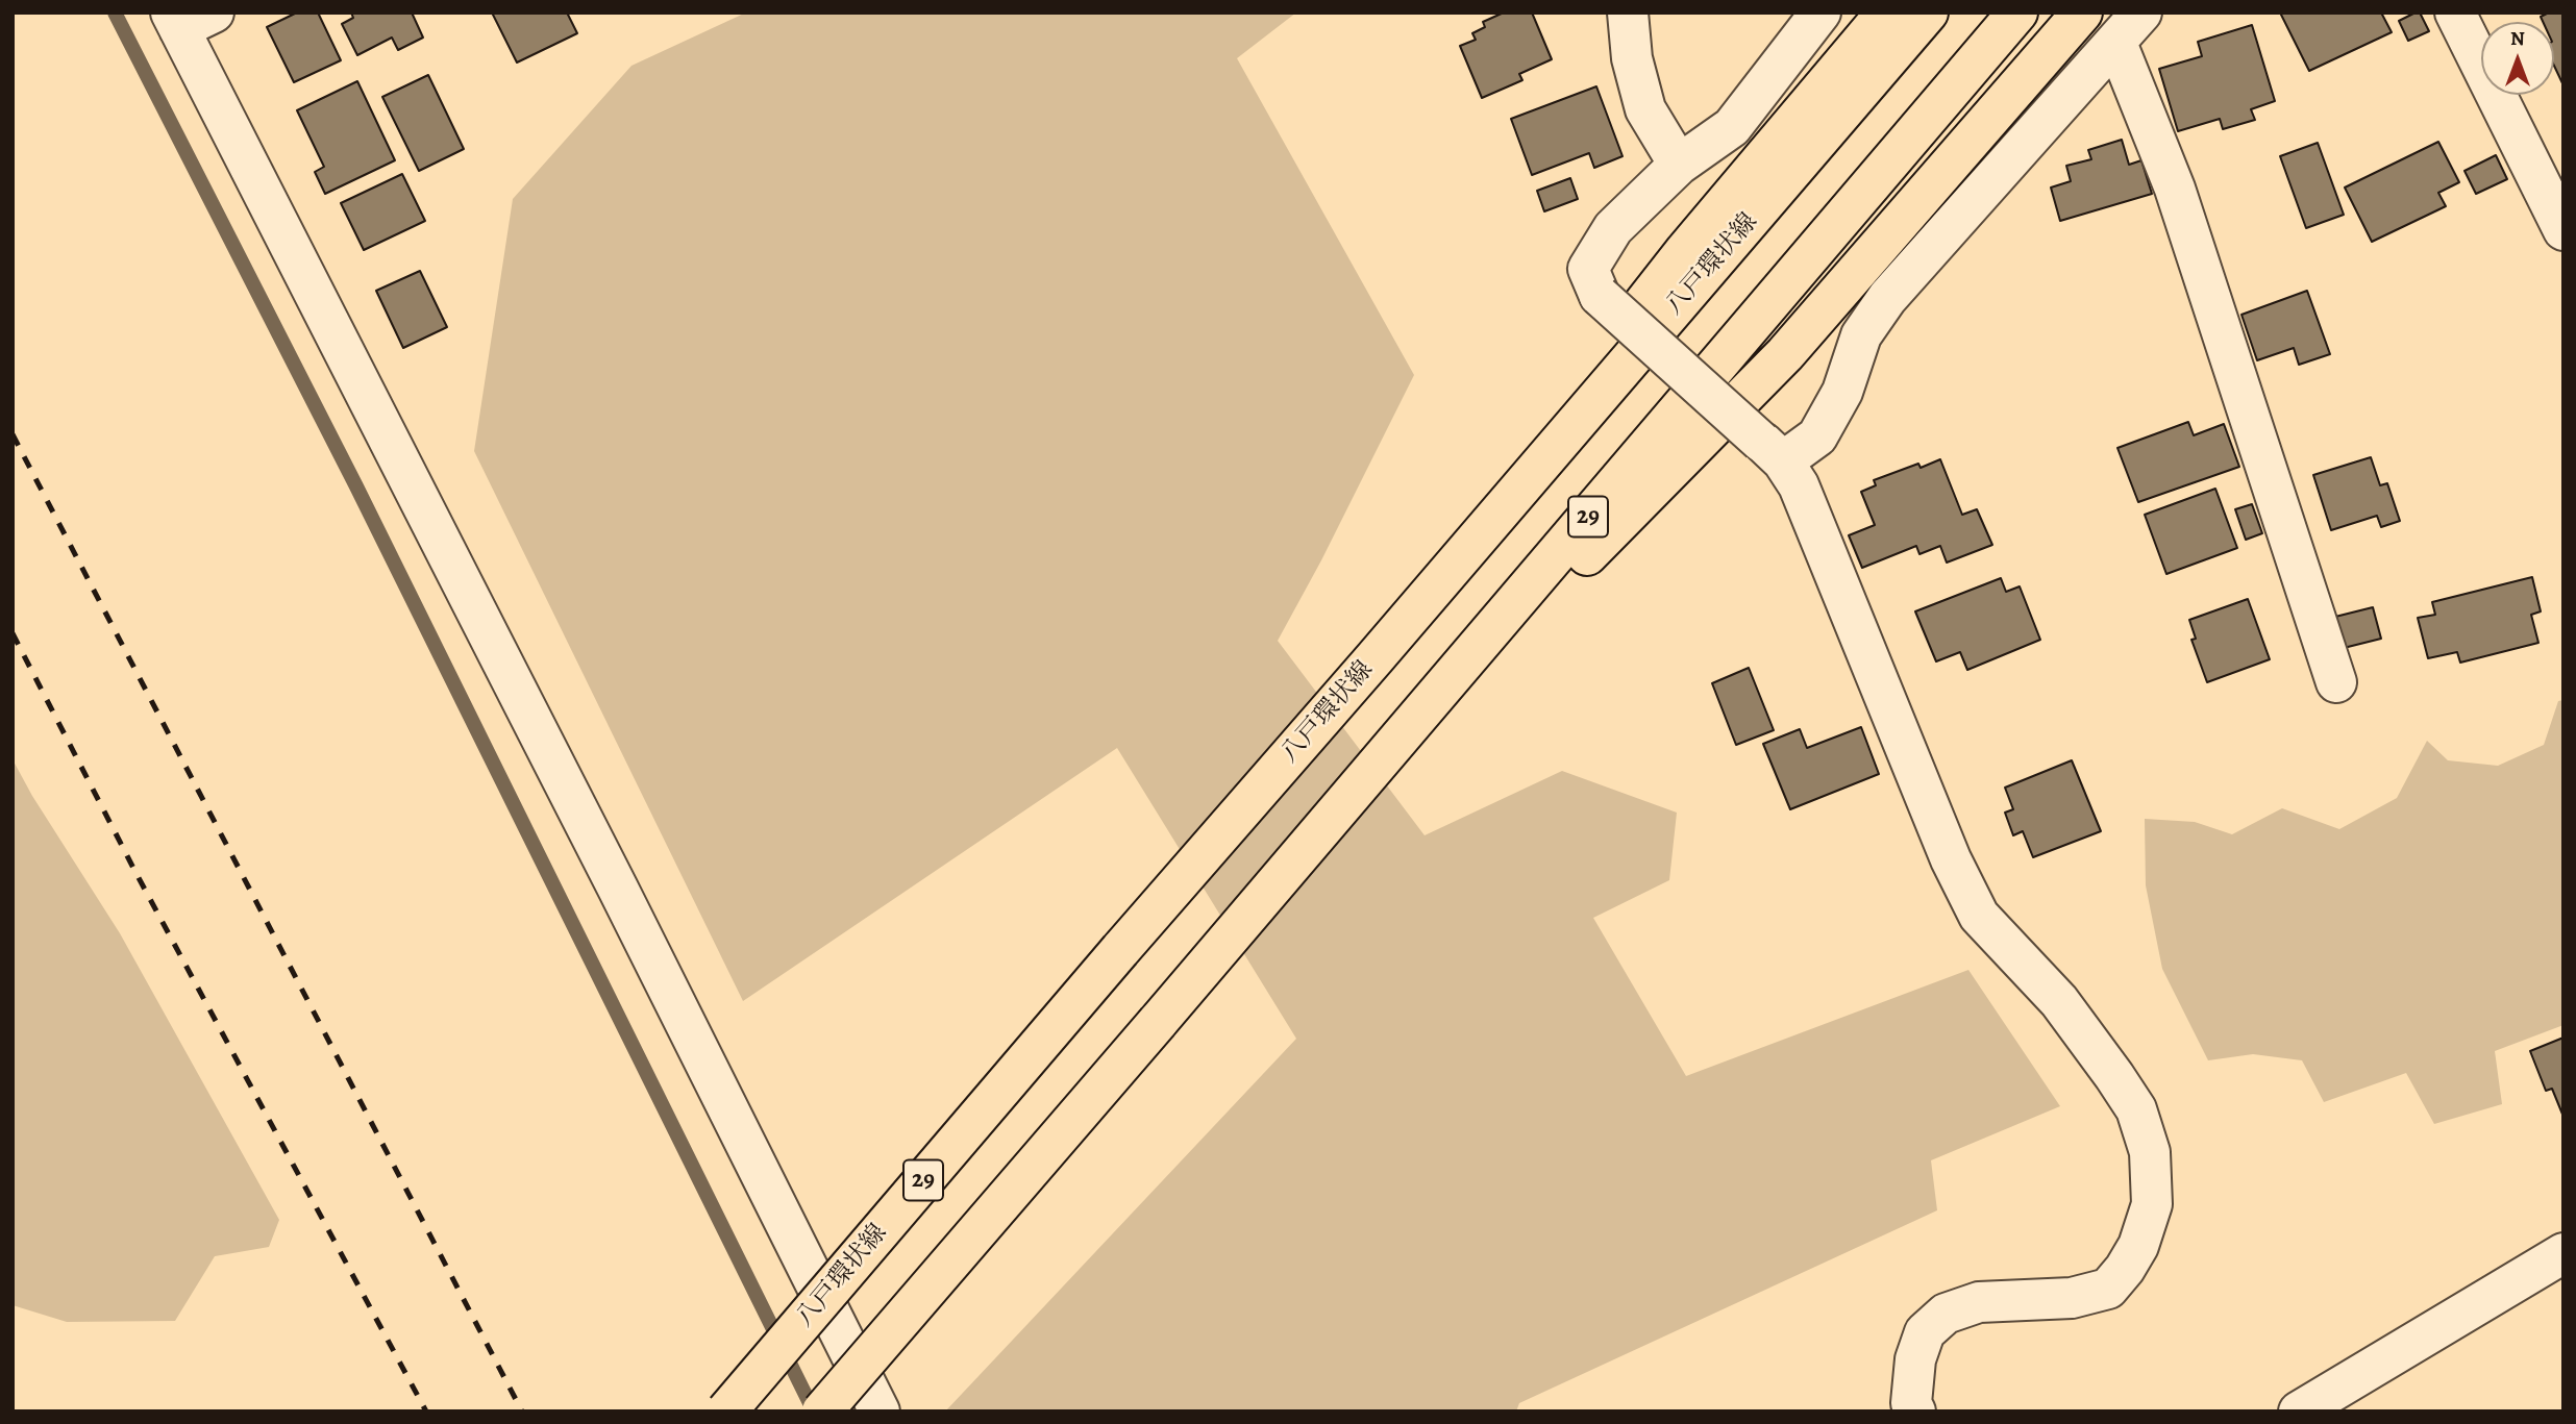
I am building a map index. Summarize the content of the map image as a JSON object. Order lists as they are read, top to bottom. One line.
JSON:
{"streets":{"main road":["八戸環状線","29"]},"crossings":[["八戸環状線","29"]],"north":"top"}
